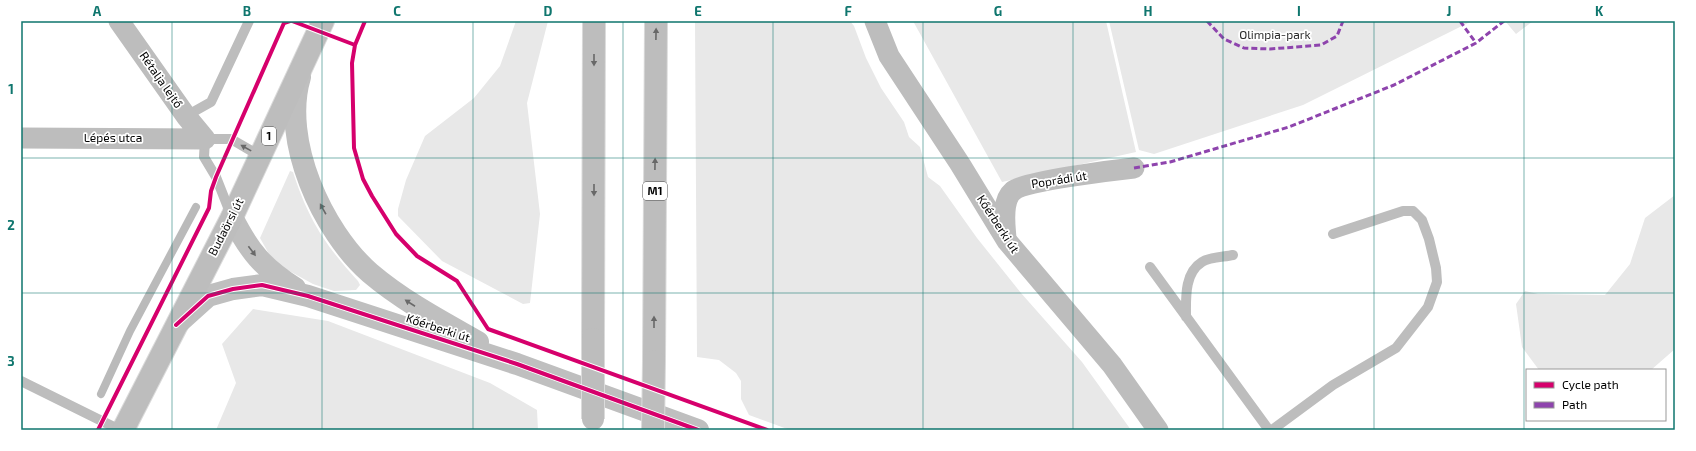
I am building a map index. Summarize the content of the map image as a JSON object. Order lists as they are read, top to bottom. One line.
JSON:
{"streets":{"main road":["1","M1","Budaörsi út"],"street":["Rétalja lejtő","Lépés utca","Poprádi út","Kőérberki út"]},"crossings":[["Rétalja lejtő","Lépés utca"],["Poprádi út","Kőérberki út"],["Kőérberki út","Budaörsi út"]],"parks":["Olimpia-park"],"legend":["Cycle path","Path"],"grid":{"columns":["A","B","C","D","E","F","G","H","I","J","K"],"rows":["1","2","3"]}}
